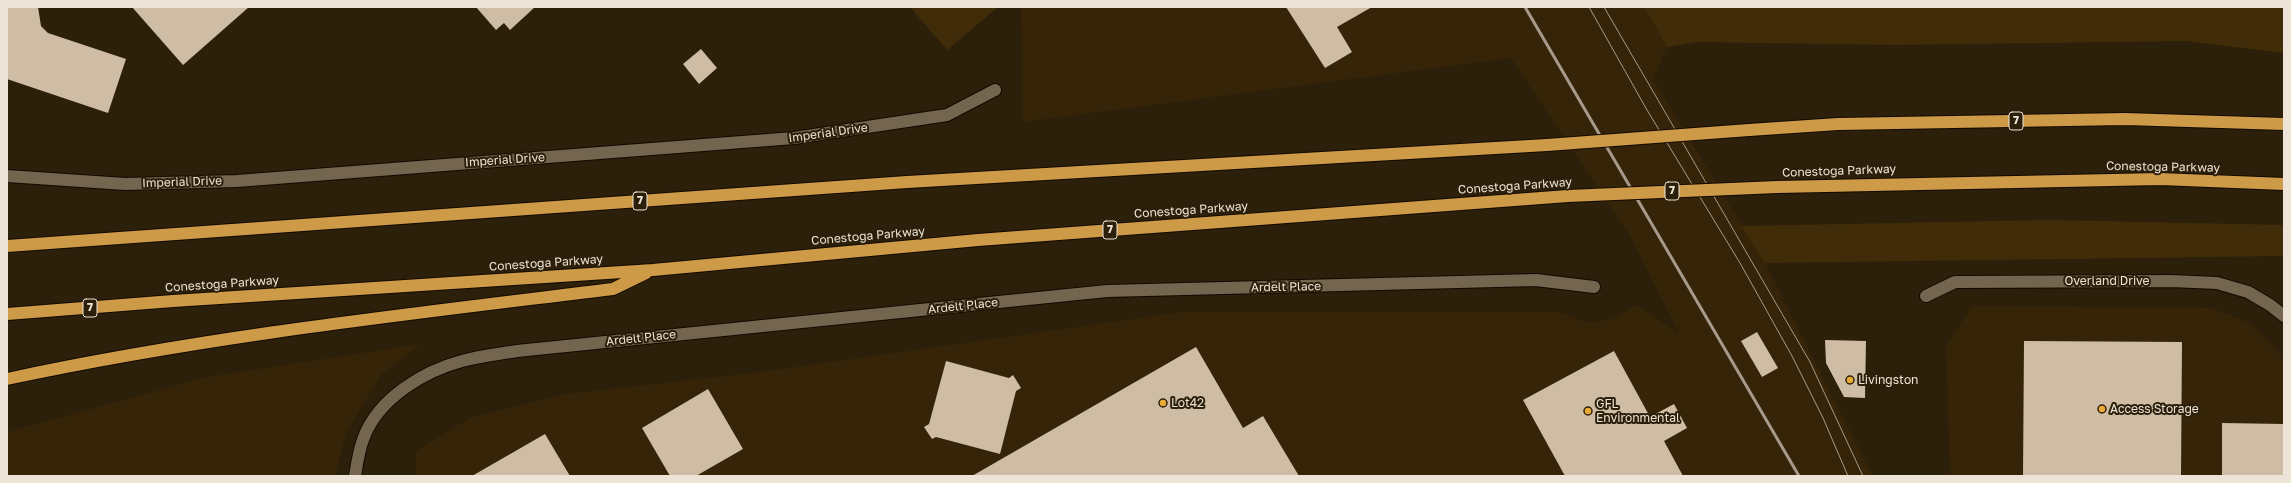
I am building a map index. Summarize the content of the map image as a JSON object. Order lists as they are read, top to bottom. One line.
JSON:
{"streets":{"highway":["7","Conestoga Parkway"],"street":["Imperial Drive","Overland Drive","Ardelt Place"]},"places":["Livingston","Lot42","Access Storage","GFL Environmental"]}
